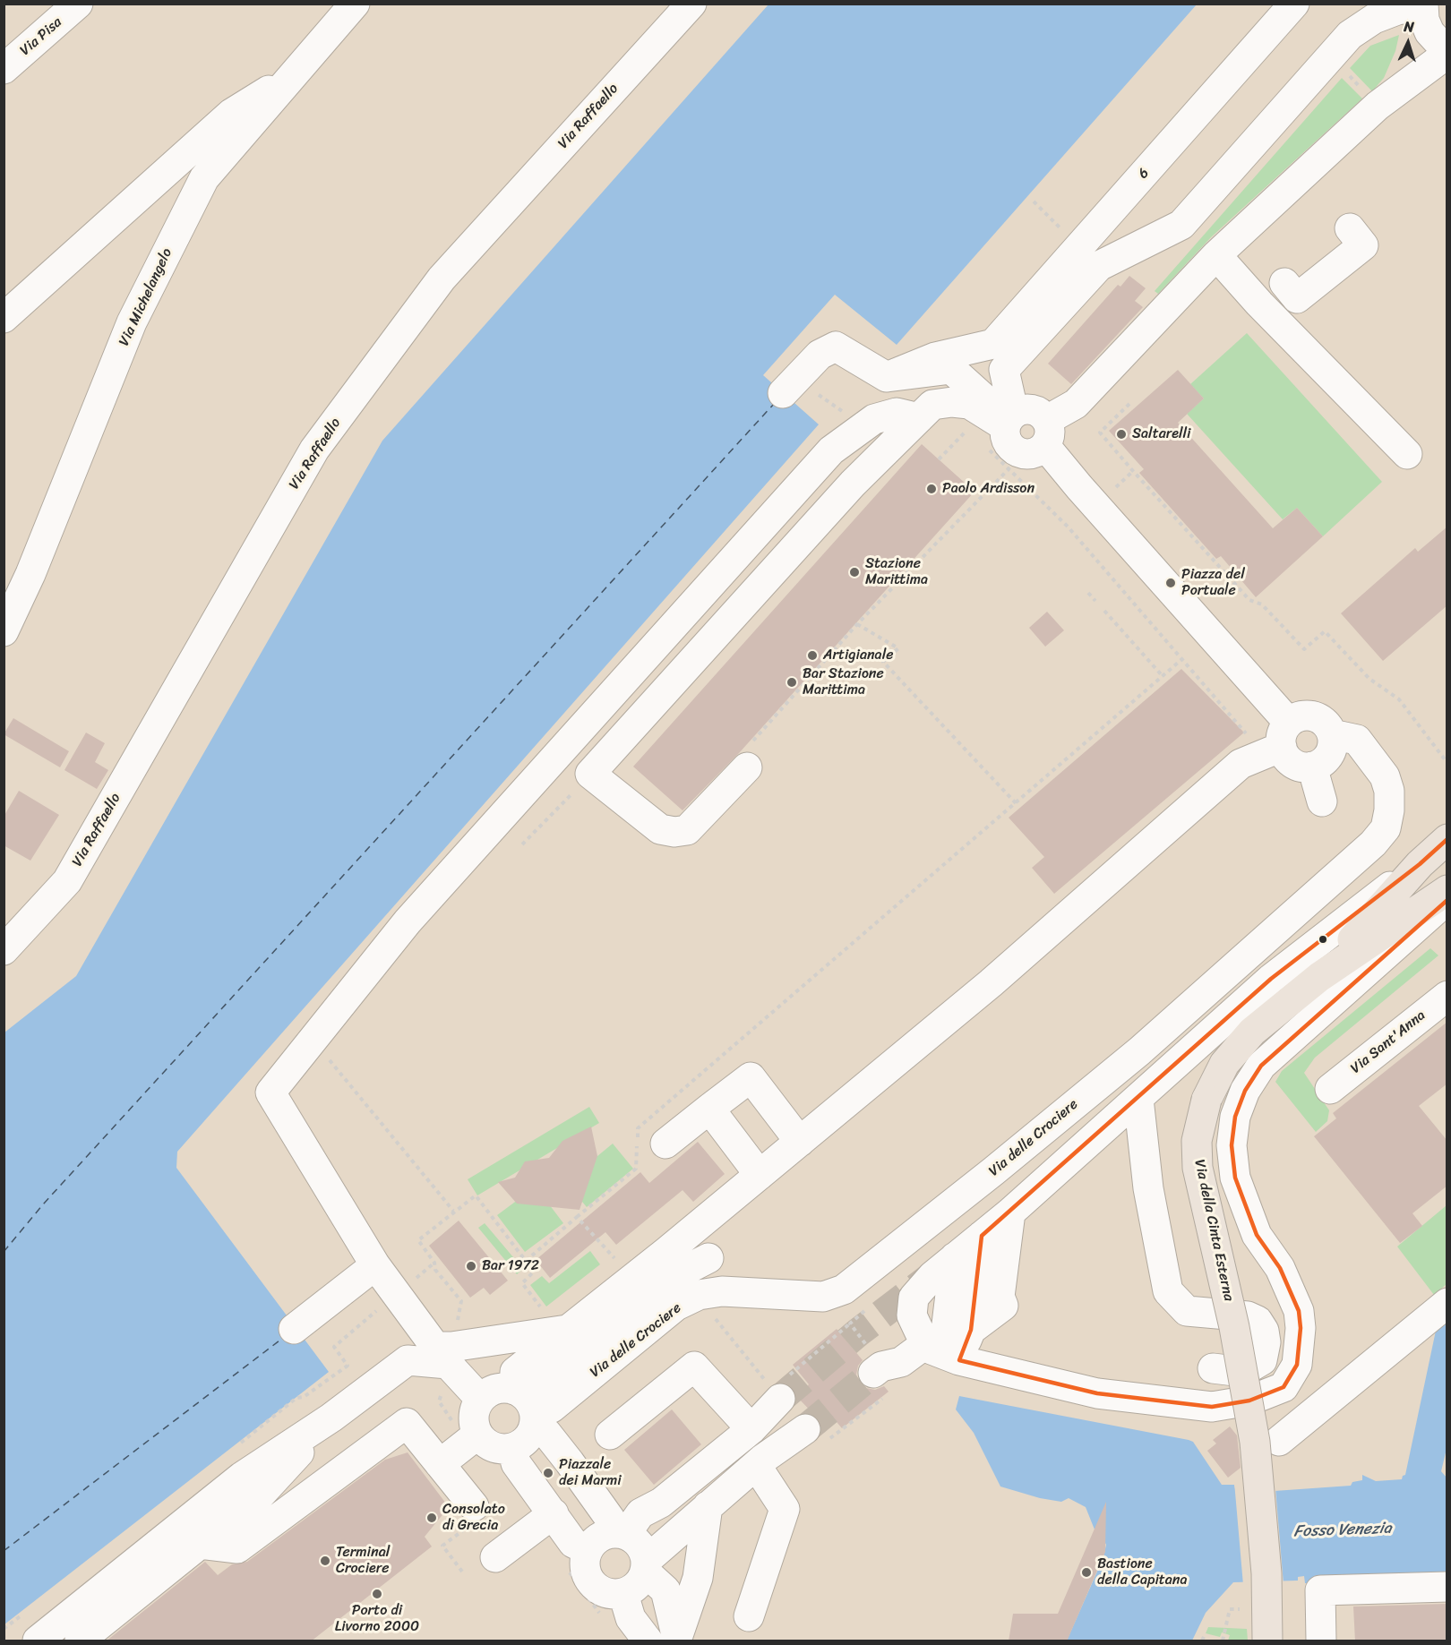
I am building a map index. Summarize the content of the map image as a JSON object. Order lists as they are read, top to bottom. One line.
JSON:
{"streets":{"main road":["Via della Cinta Esterna"],"street":["Via Pisa","Via Raffaello","6","Via Michelangelo","Via Sant'Anna","Via delle Crociere"]},"water":["Fosso Venezia"],"places":["Saltarelli","Paolo Ardisson","Stazione Marittima","Piazza del Portuale","Artigianale","Bar Stazione Marittima","Bar 1972","Piazzale dei Marmi","Consolato di Grecia","Terminal Crociere","Bastione della Capitana","Porto di Livorno 2000"],"north":"top"}
